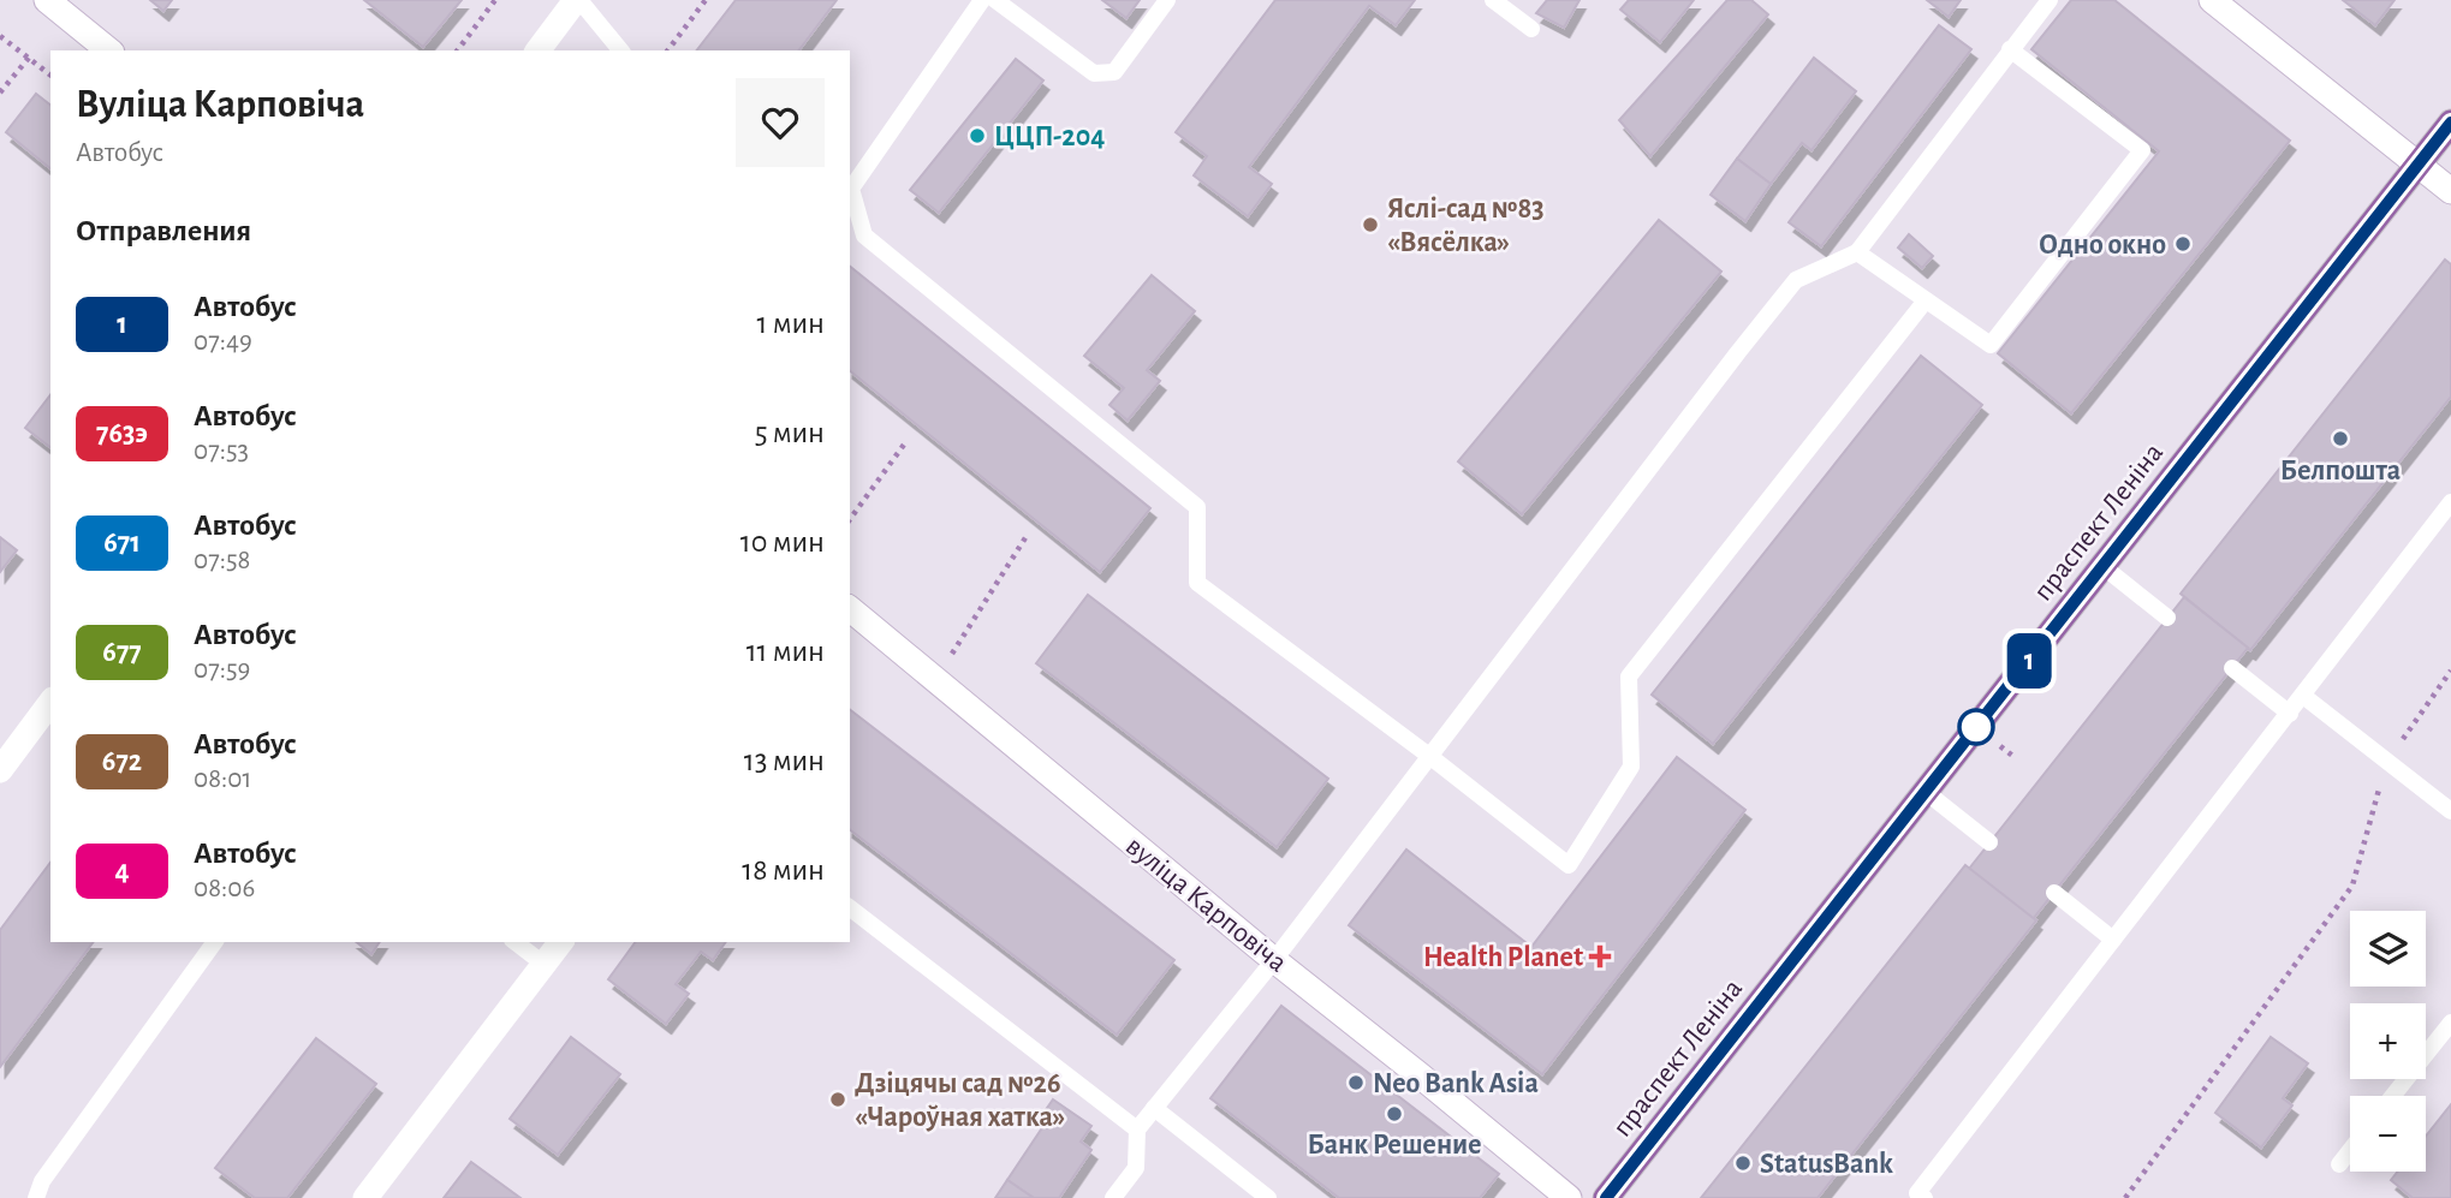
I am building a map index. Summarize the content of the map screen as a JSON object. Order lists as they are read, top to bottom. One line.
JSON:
{"streets":{"main road":["праспект Леніна"],"street":["вуліца Карповіча"]},"places":{"other":["ЦЦП-204","Яслі-сад №83 «Вясёлка»","Одно окно","Белпошта","Neo Bank Asia","Дзіцячы сад №26 «Чароўная хатка»","Банк Решение","StatusBank"],"health":["Health Planet"]},"lines":["bus line 1"],"page":{"on_map":"1","heading":[["Вуліца Карповіча","Автобус"],"Отправления"],"list":[{"mark":"1","name":"Автобус","note":"07:49","value":"1 мин"},{"mark":"763э","name":"Автобус","note":"07:53","value":"5 мин"},{"mark":"671","name":"Автобус","note":"07:58","value":"10 мин"},{"mark":"677","name":"Автобус","note":"07:59","value":"11 мин"},{"mark":"672","name":"Автобус","note":"08:01","value":"13 мин"},{"mark":"4","name":"Автобус","note":"08:06","value":"18 мин"}],"map_buttons":["+","−"]}}
